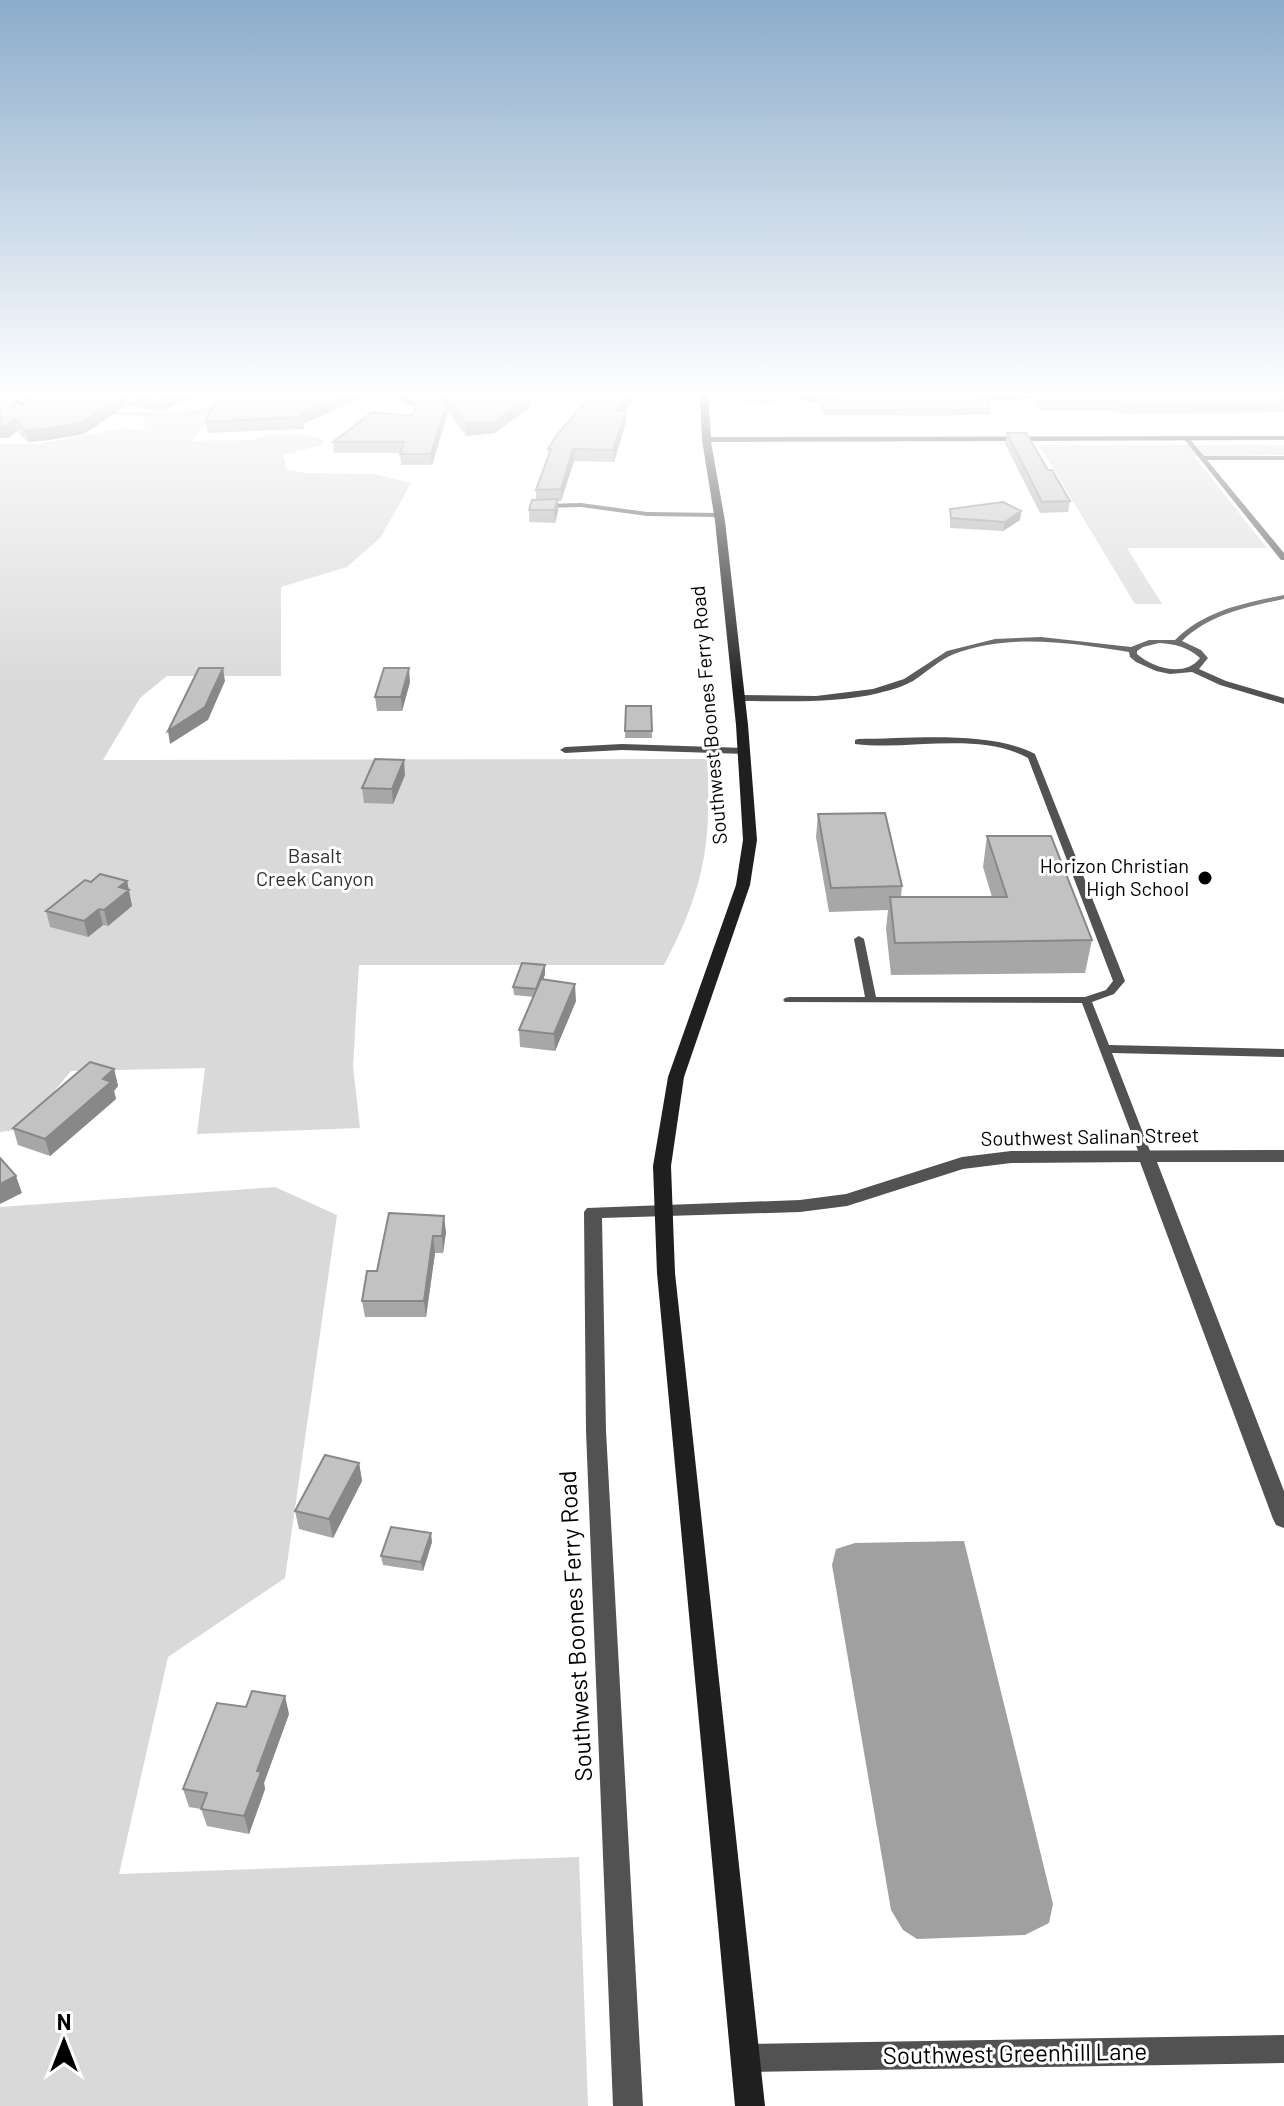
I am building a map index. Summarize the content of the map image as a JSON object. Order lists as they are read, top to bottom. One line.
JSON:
{"streets":{"main road":["Southwest Boones Ferry Road"],"street":["Southwest Salinan Street","Southwest Greenhill Lane"]},"crossings":[["Southwest Boones Ferry Road","Southwest Salinan Street"],["Southwest Boones Ferry Road","Southwest Greenhill Lane"]],"parks":["Basalt Creek Canyon"],"places":["Horizon Christian High School"],"north":"top"}
